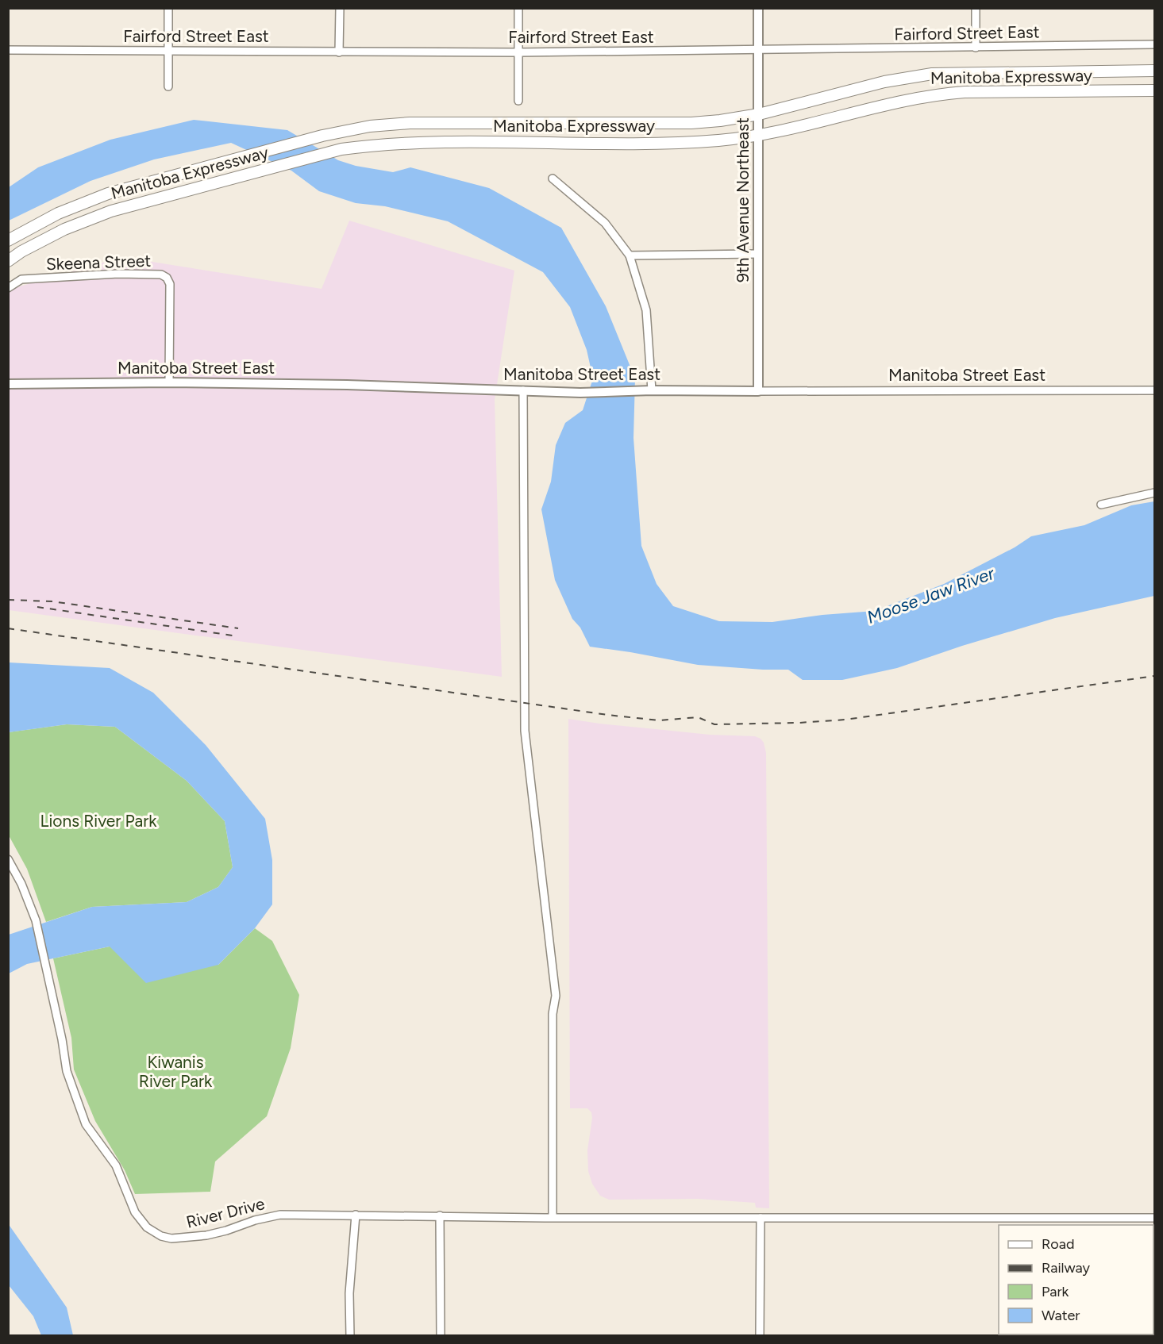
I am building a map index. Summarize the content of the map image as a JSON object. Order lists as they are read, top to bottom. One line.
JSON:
{"streets":{"main road":["Manitoba Expressway"],"street":["Fairford Street East","9th Avenue Northeast","Skeena Street","Manitoba Street East","River Drive"]},"crossings":[["Fairford Street East","9th Avenue Northeast"],["Manitoba Expressway","9th Avenue Northeast"],["9th Avenue Northeast","Manitoba Street East"],["Skeena Street","Manitoba Street East"]],"water":["Moose Jaw River"],"parks":["Lions River Park","Kiwanis River Park"],"legend":["Road","Railway","Park","Water"]}
